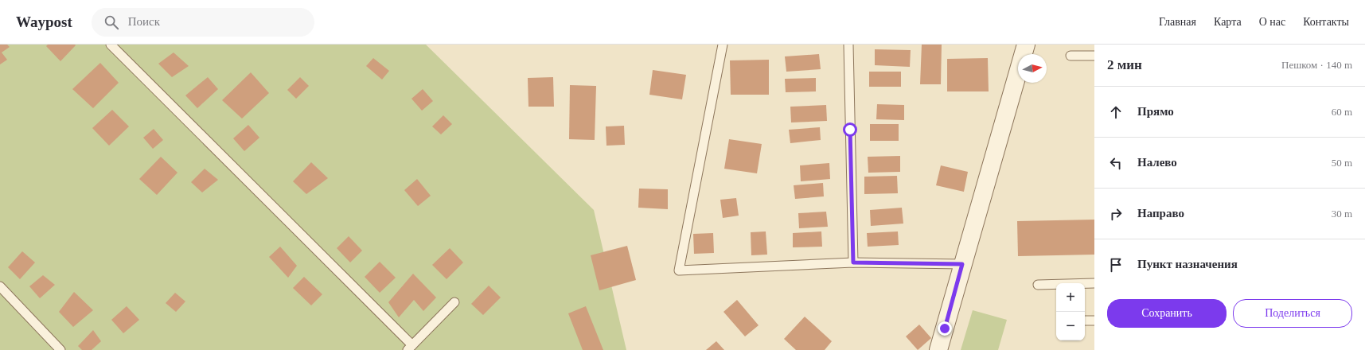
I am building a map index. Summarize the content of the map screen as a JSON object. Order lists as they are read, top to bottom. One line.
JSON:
{"north":"right","page":{"header":"Waypost","search":"Поиск","nav":["Главная","Карта","О нас","Контакты"],"heading":["2 мин","Пешком · 140 m"],"list":[["Прямо","60 m"],["Налево","50 m"],["Направо","30 m"],"Пункт назначения"],"map_buttons":["+","−"],"buttons":["Сохранить","Поделиться"]}}
